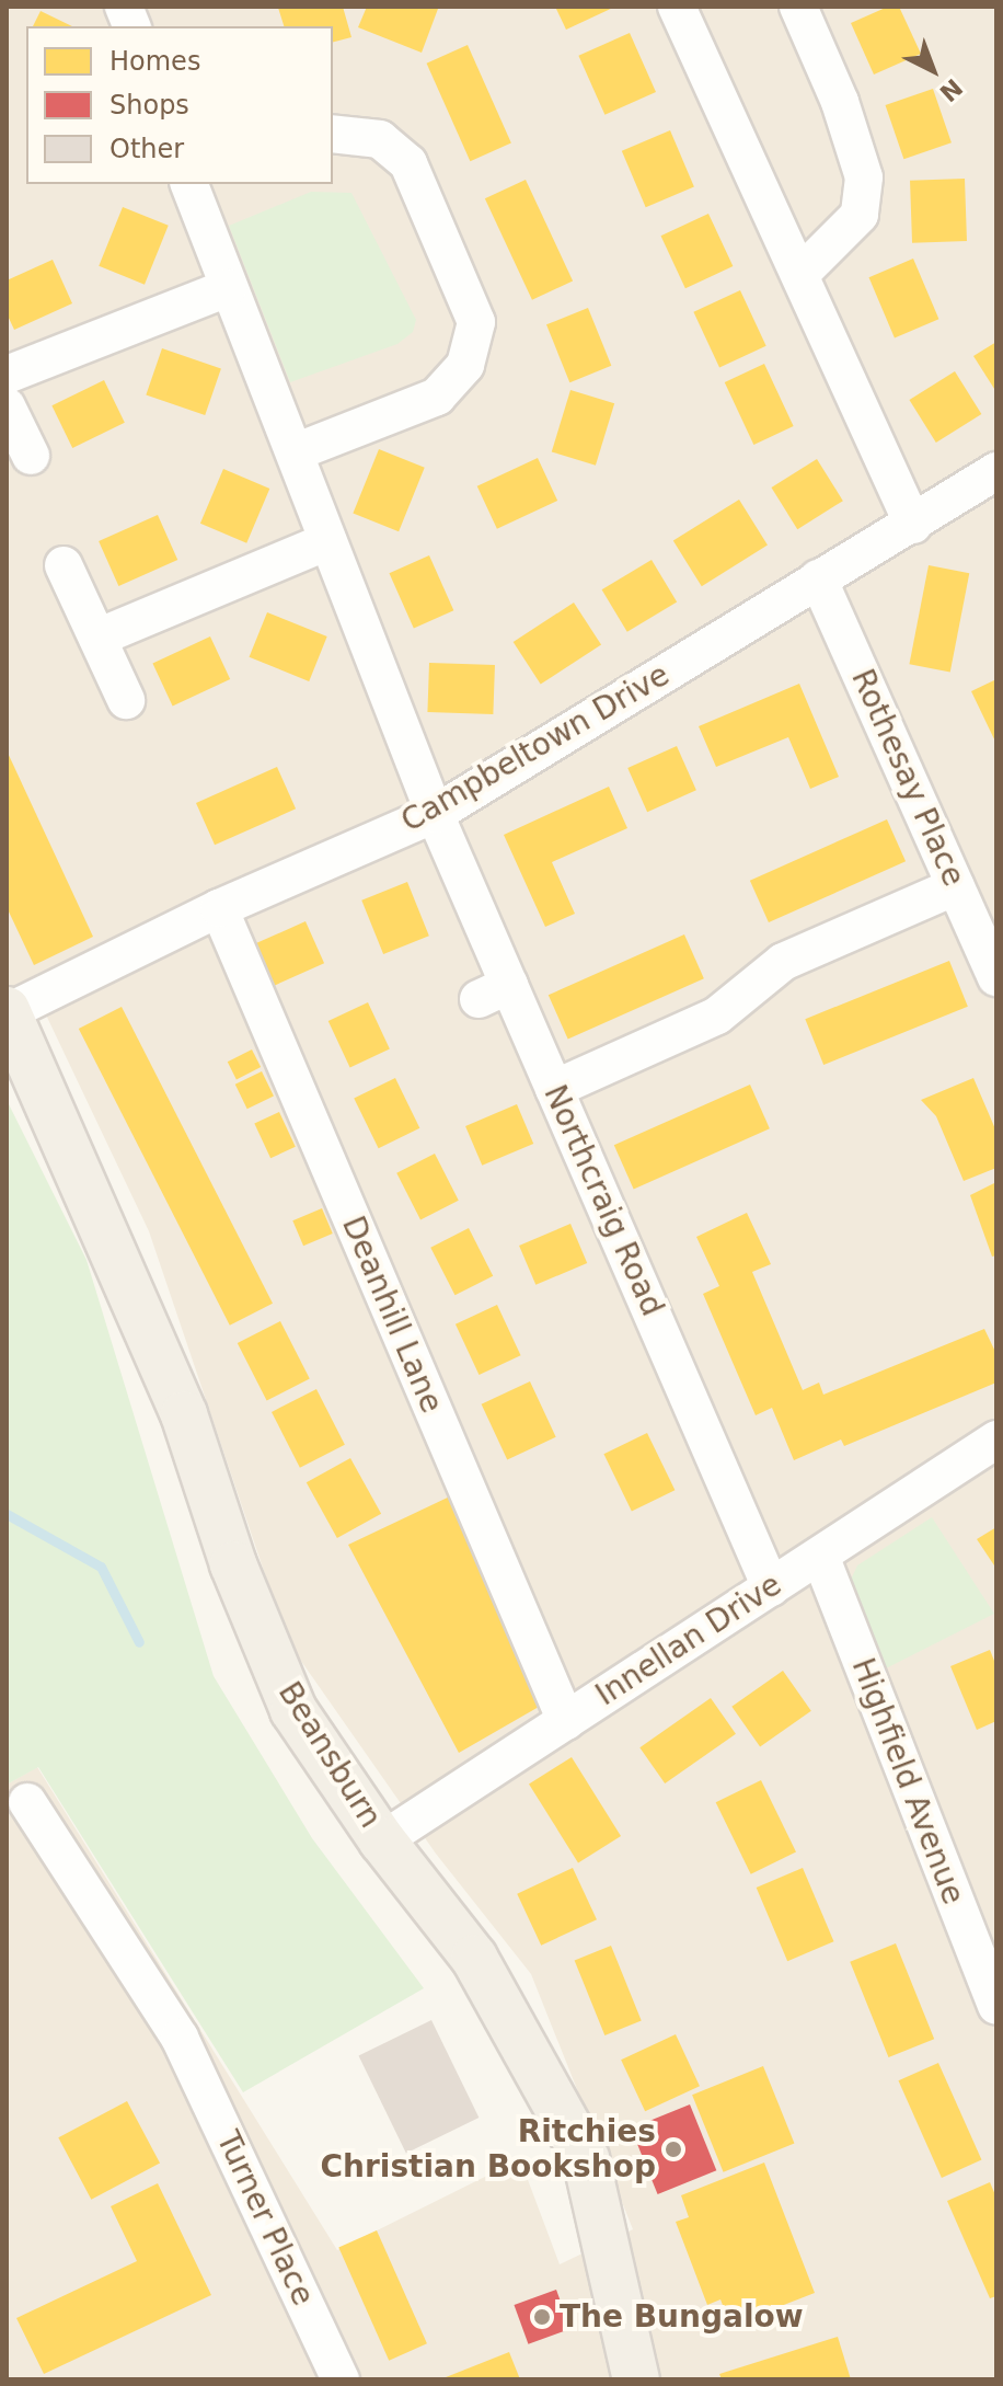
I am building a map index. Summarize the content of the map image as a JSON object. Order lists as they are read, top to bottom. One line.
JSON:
{"streets":{"main road":["Beansburn"],"street":["Campbeltown Drive","Rothesay Place","Northcraig Road","Deanhill Lane","Innellan Drive","Highfield Avenue","Turner Place"]},"crossings":[["Campbeltown Drive","Rothesay Place"],["Campbeltown Drive","Northcraig Road"],["Campbeltown Drive","Deanhill Lane"],["Campbeltown Drive","Beansburn"],["Northcraig Road","Innellan Drive"],["Deanhill Lane","Innellan Drive"],["Innellan Drive","Beansburn"],["Innellan Drive","Highfield Avenue"]],"places":["Ritchies Christian Bookshop","The Bungalow"],"legend":["Homes","Shops","Other"],"north":"bottom right"}
